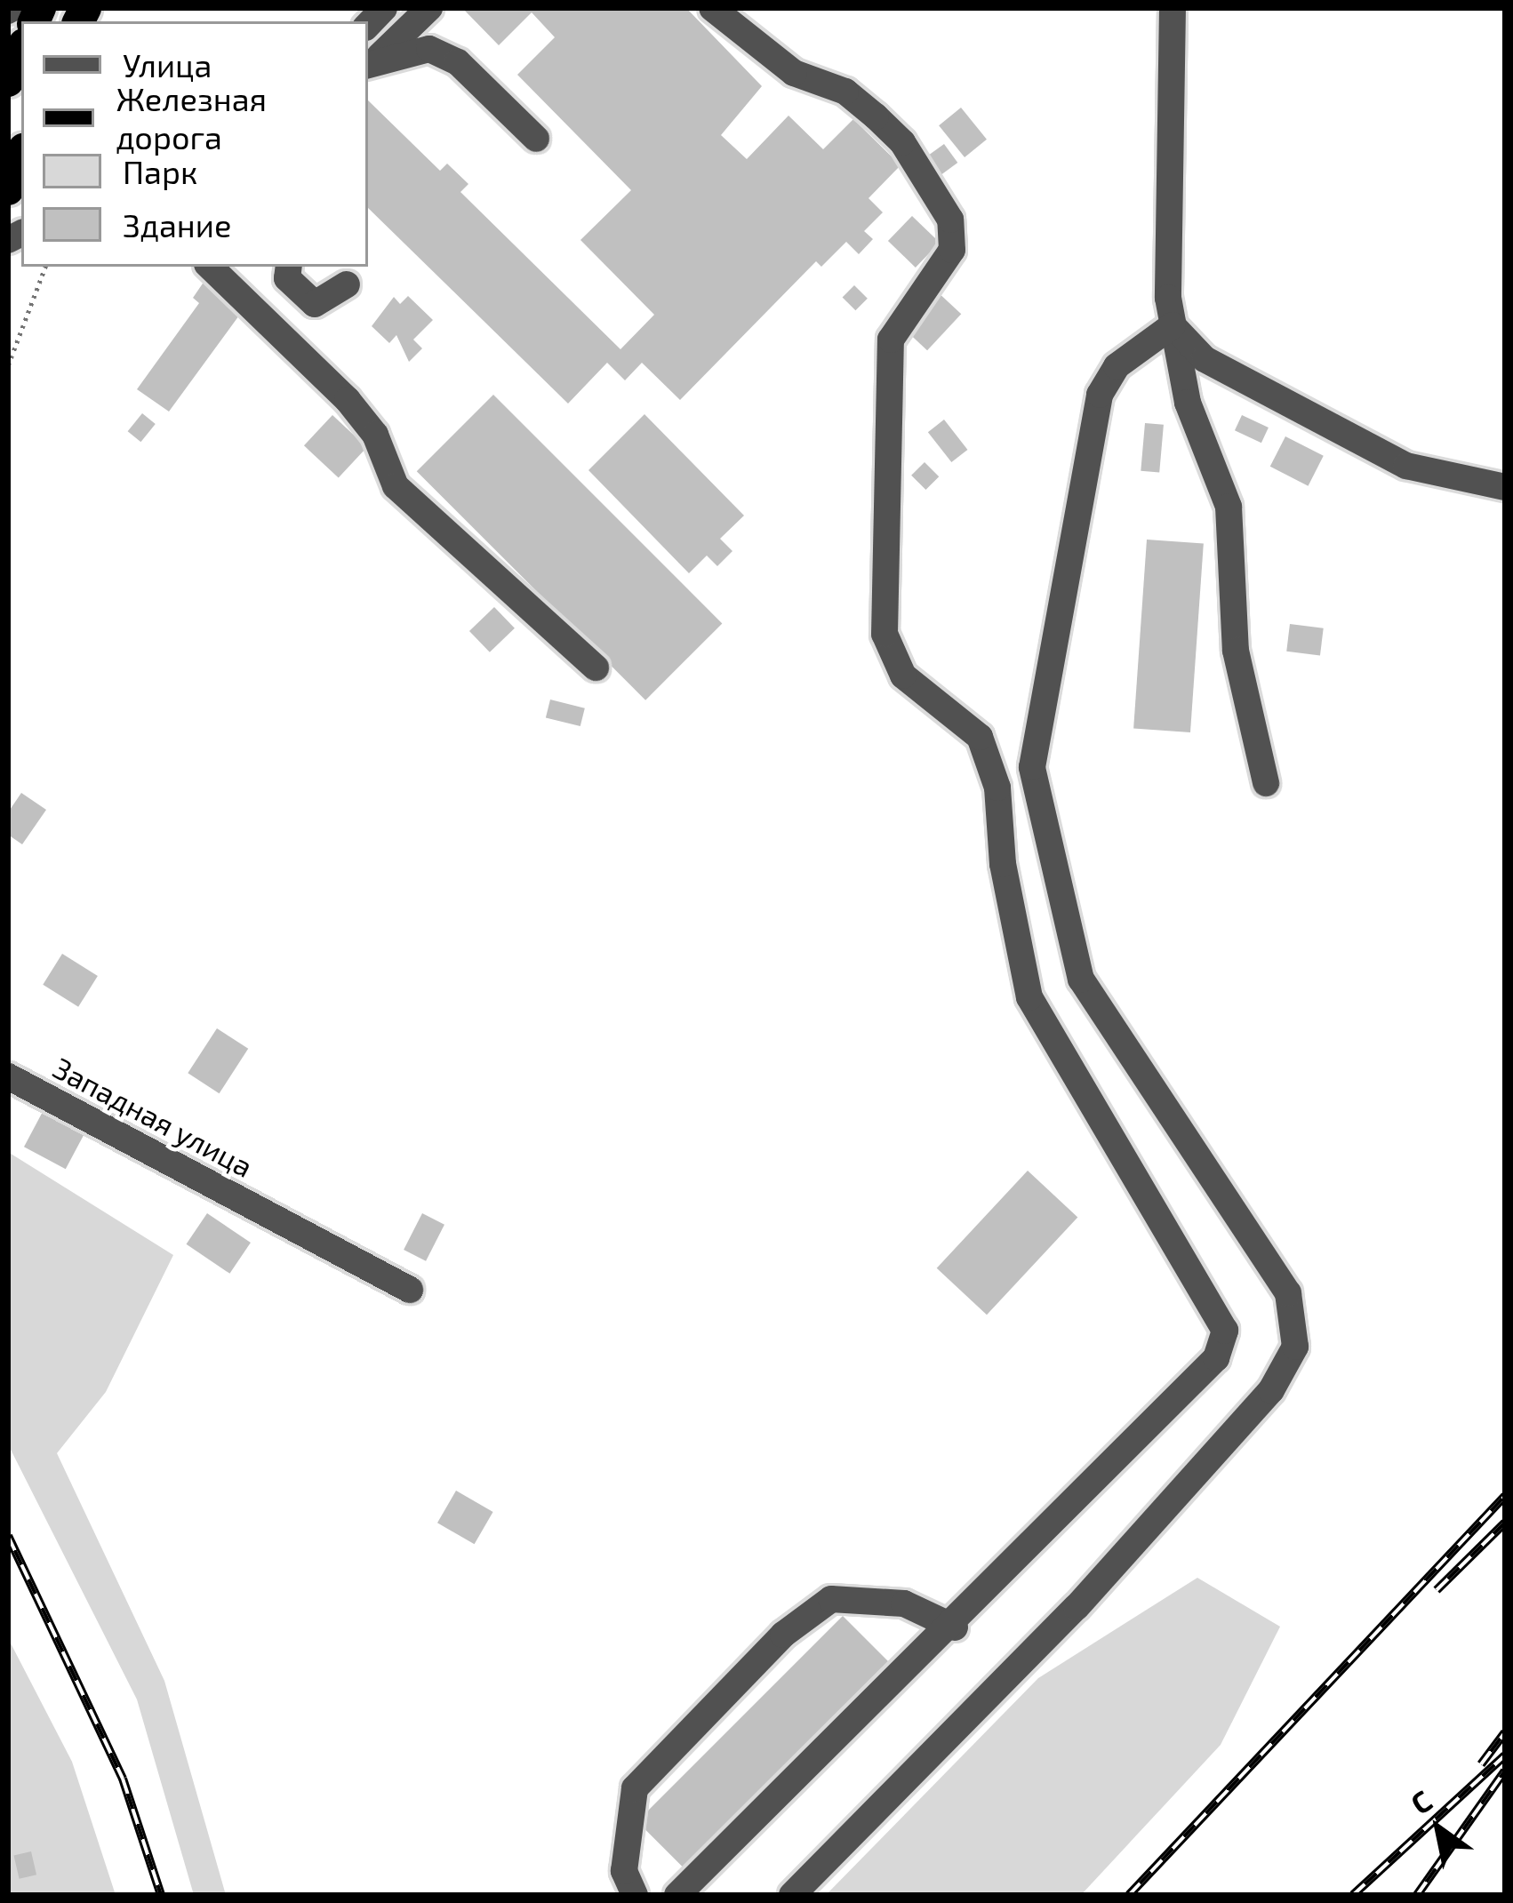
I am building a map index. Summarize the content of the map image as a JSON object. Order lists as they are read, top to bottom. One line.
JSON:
{"streets":{"street":["Западная улица"]},"legend":["Улица","Железная дорога","Парк","Здание"],"north":"top left"}
